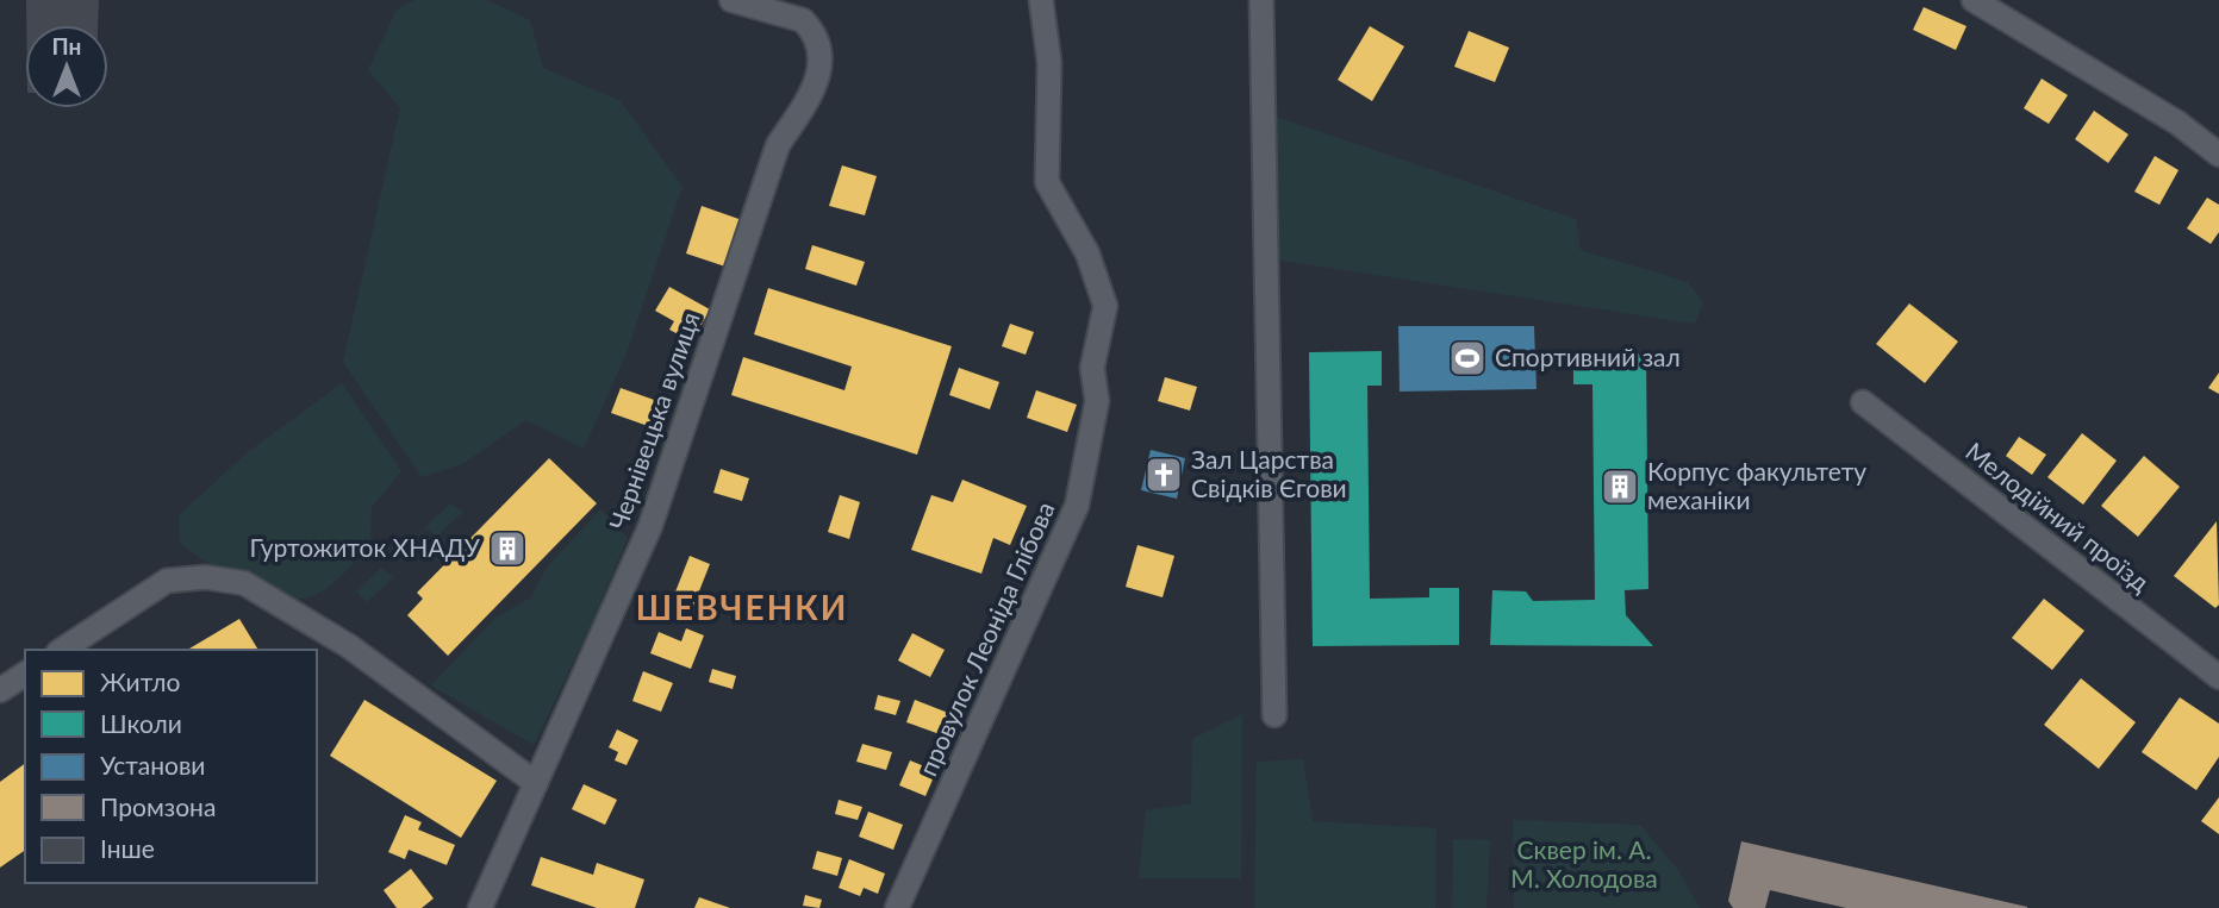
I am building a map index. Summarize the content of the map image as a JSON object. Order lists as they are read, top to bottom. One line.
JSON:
{"streets":{"street":["Чернівецька вулиця","Мелодійний проїзд","провулок Леоніда Глібова"]},"districts":["ШЕВЧЕНКИ"],"parks":["Сквер ім. А. М. Холодова"],"places":{"sports":["Спортивний зал"],"church":["Зал Царства Свідків Єгови"],"building":["Корпус факультету механіки","Гуртожиток ХНАДУ"]},"legend":["Житло","Школи","Установи","Промзона","Інше"],"north":"top"}
